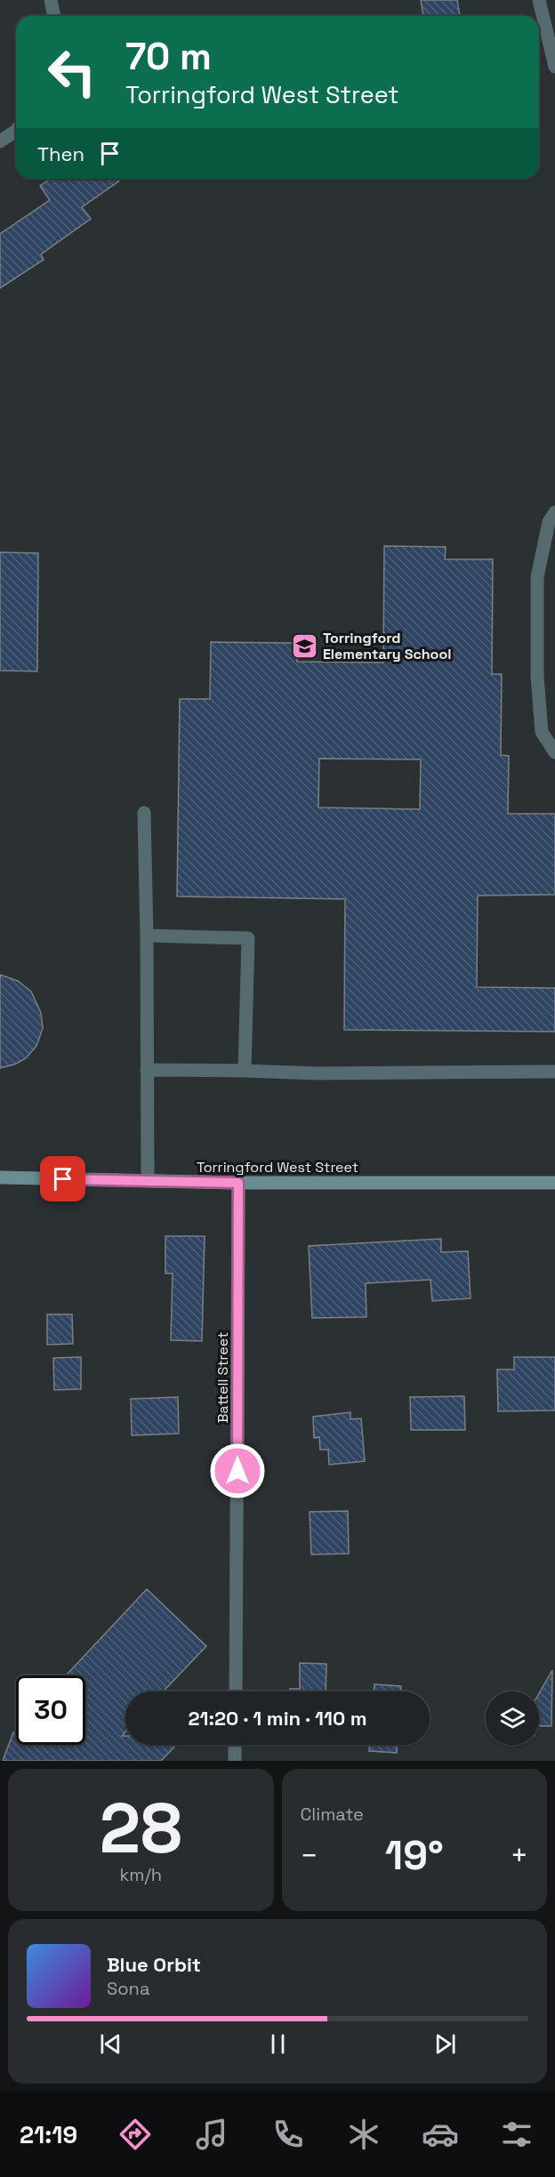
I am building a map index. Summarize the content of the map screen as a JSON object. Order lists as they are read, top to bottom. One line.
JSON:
{"streets":{"main road":["Torringford West Street"],"street":["Battell Street"]},"crossings":[["Torringford West Street","Battell Street"]],"places":{"school or university":["Torringford Elementary School"]},"page":{"turn":["70 m","Torringford West Street"],"then":"Then","limit":"30","trip":"21:20 · 1 min · 110 m","tile":[["28","km/h"],"Climate"],"heat":["−","19°","+"],"song":["Blue Orbit","Sona"],"tabs":"21:19"}}
